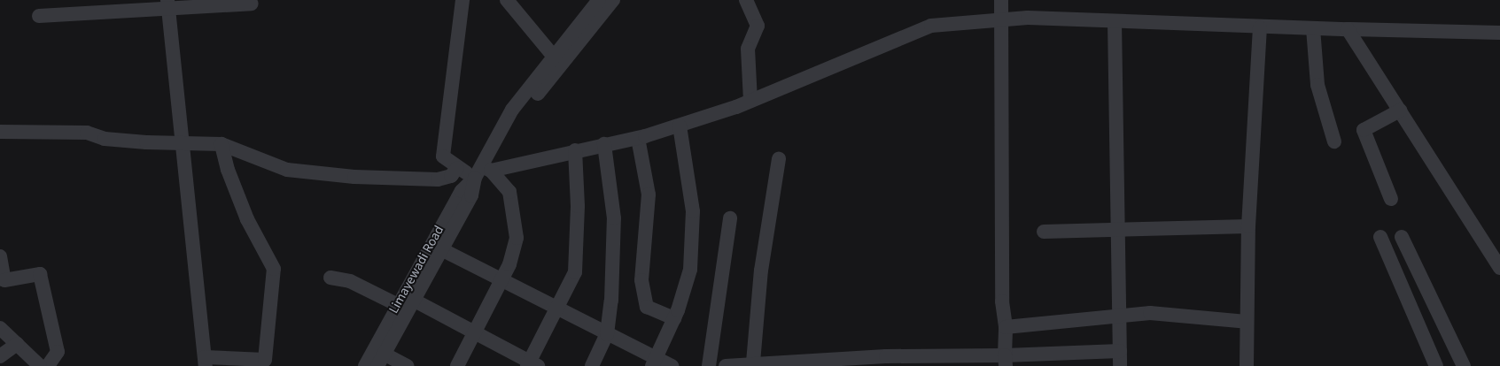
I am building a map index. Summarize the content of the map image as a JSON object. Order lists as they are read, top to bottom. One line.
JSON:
{"streets":{"street":["Limayewadi Road"]}}
